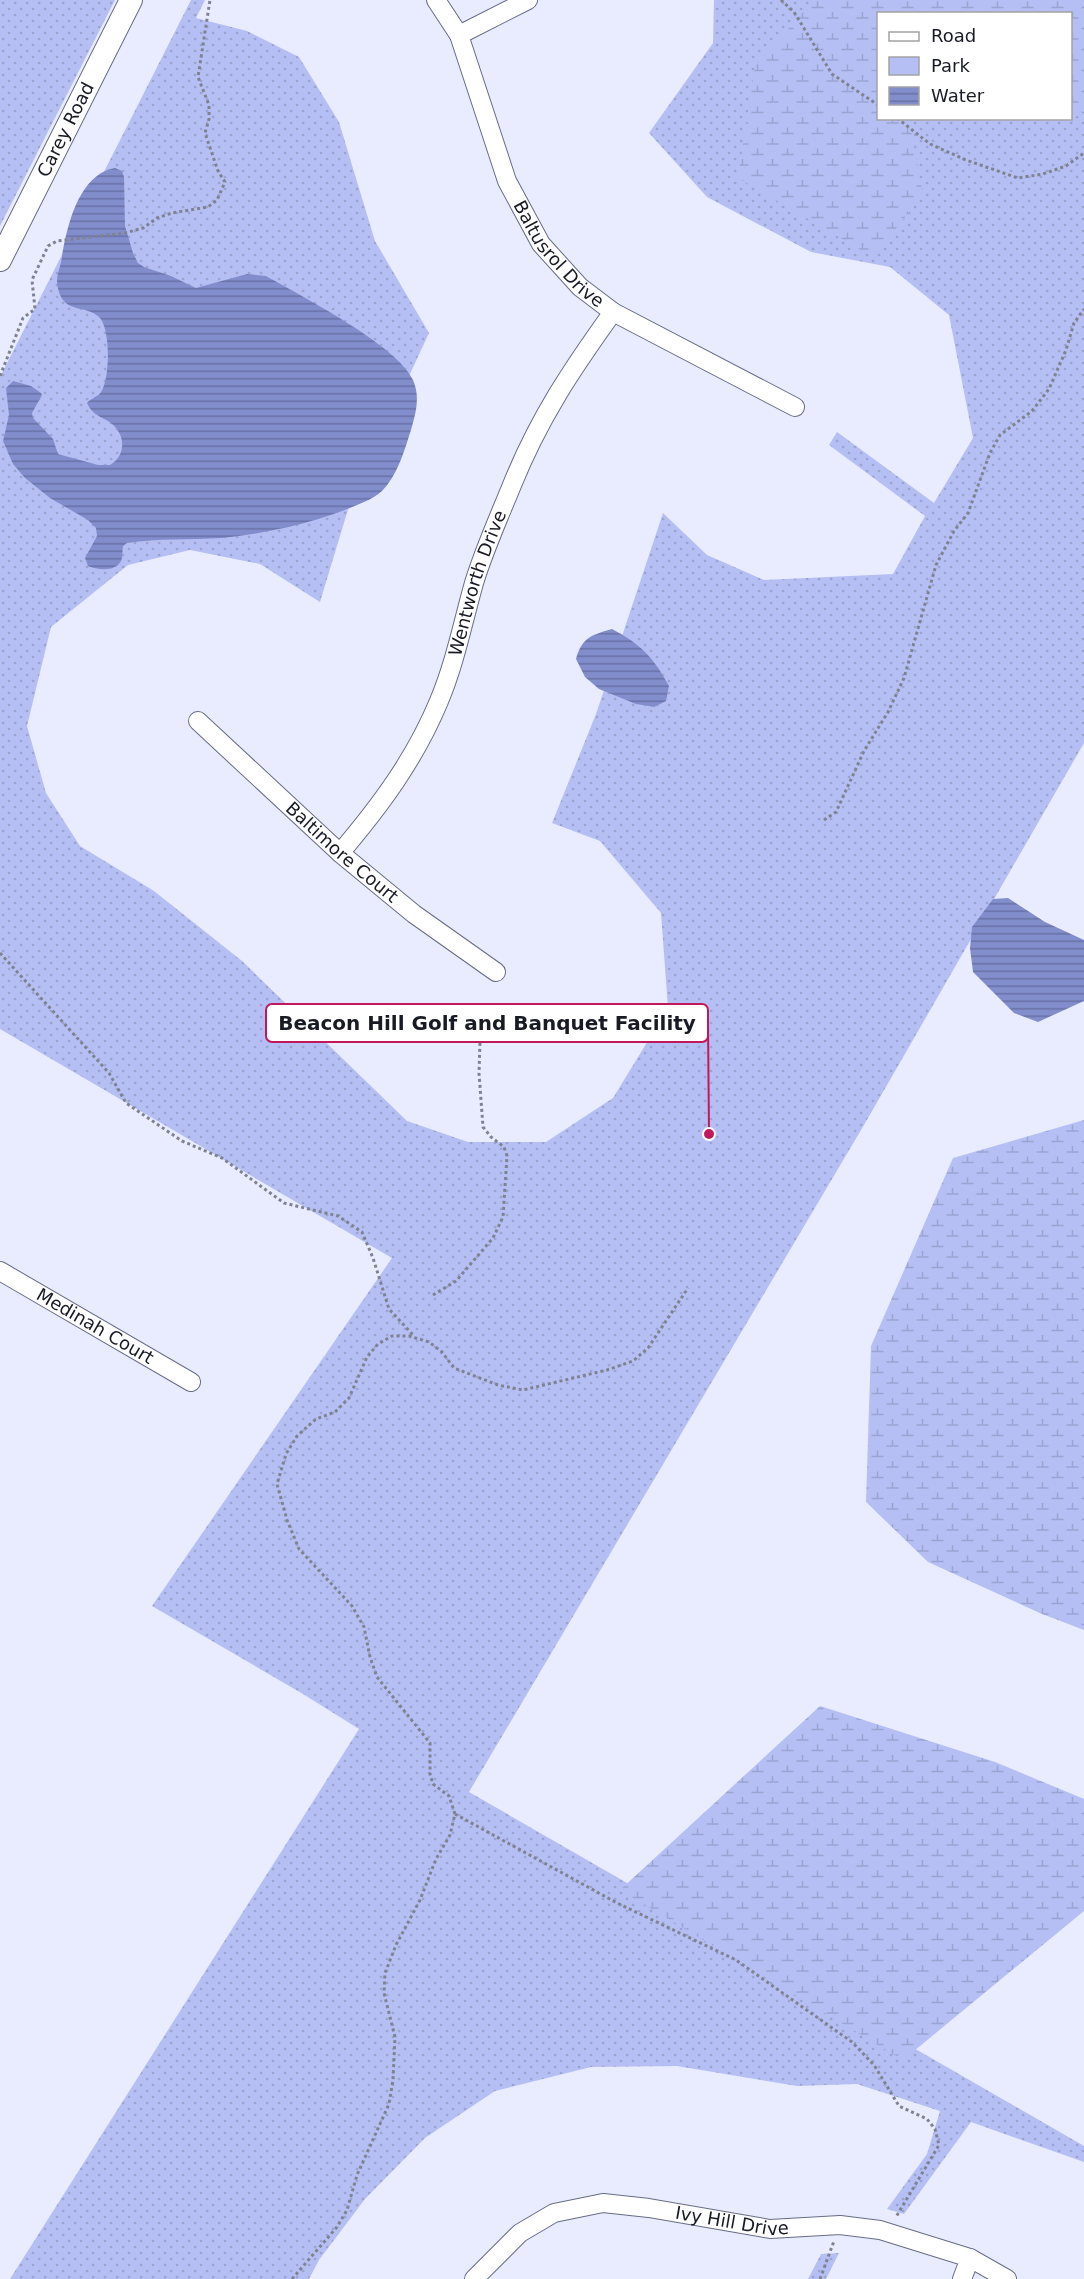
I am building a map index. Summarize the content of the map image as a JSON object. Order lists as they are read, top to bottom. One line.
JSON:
{"streets":{"street":["Carey Road","Baltusrol Drive","Wentworth Drive","Baltimore Court","Medinah Court","Ivy Hill Drive"]},"crossings":[["Baltusrol Drive","Wentworth Drive"],["Wentworth Drive","Baltimore Court"]],"places":["Beacon Hill Golf and Banquet Facility"],"legend":["Road","Park","Water"]}
